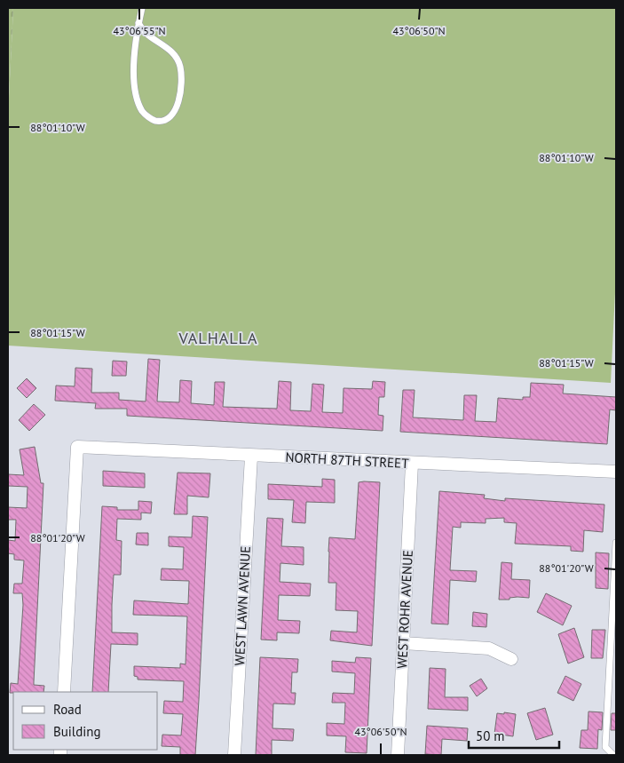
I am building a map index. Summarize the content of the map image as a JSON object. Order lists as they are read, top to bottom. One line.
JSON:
{"streets":{"street":["NORTH 87TH STREET","WEST LAWN AVENUE","WEST ROHR AVENUE"]},"crossings":[["NORTH 87TH STREET","WEST LAWN AVENUE"],["NORTH 87TH STREET","WEST ROHR AVENUE"]],"districts":["VALHALLA"],"legend":["Road","Building"],"scale_bar":"50 m","coordinates":["43°06'55\"N","43°06'50\"N","88°01'10\"W","88°01'15\"W","88°01'20\"W"]}
